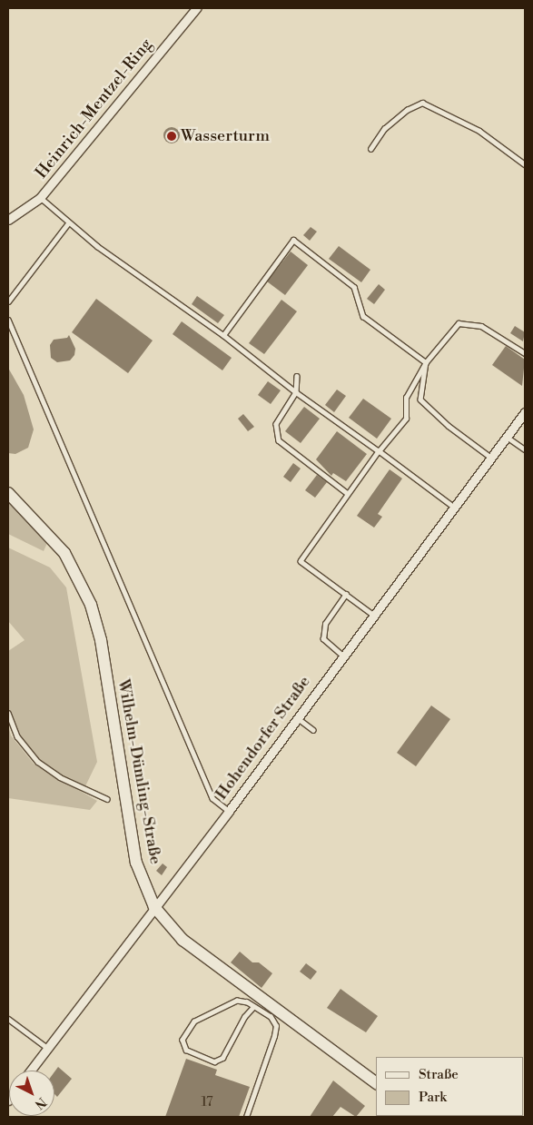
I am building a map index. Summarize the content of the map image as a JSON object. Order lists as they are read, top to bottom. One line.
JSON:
{"streets":{"street":["Heinrich-Mentzel-Ring","Hohendorfer Straße","Wilhelm-Dümling-Straße"]},"crossings":[["Hohendorfer Straße","Wilhelm-Dümling-Straße"]],"places":["Wasserturm"],"house_numbers":["17"],"legend":["Straße","Park"],"north":"bottom right"}
